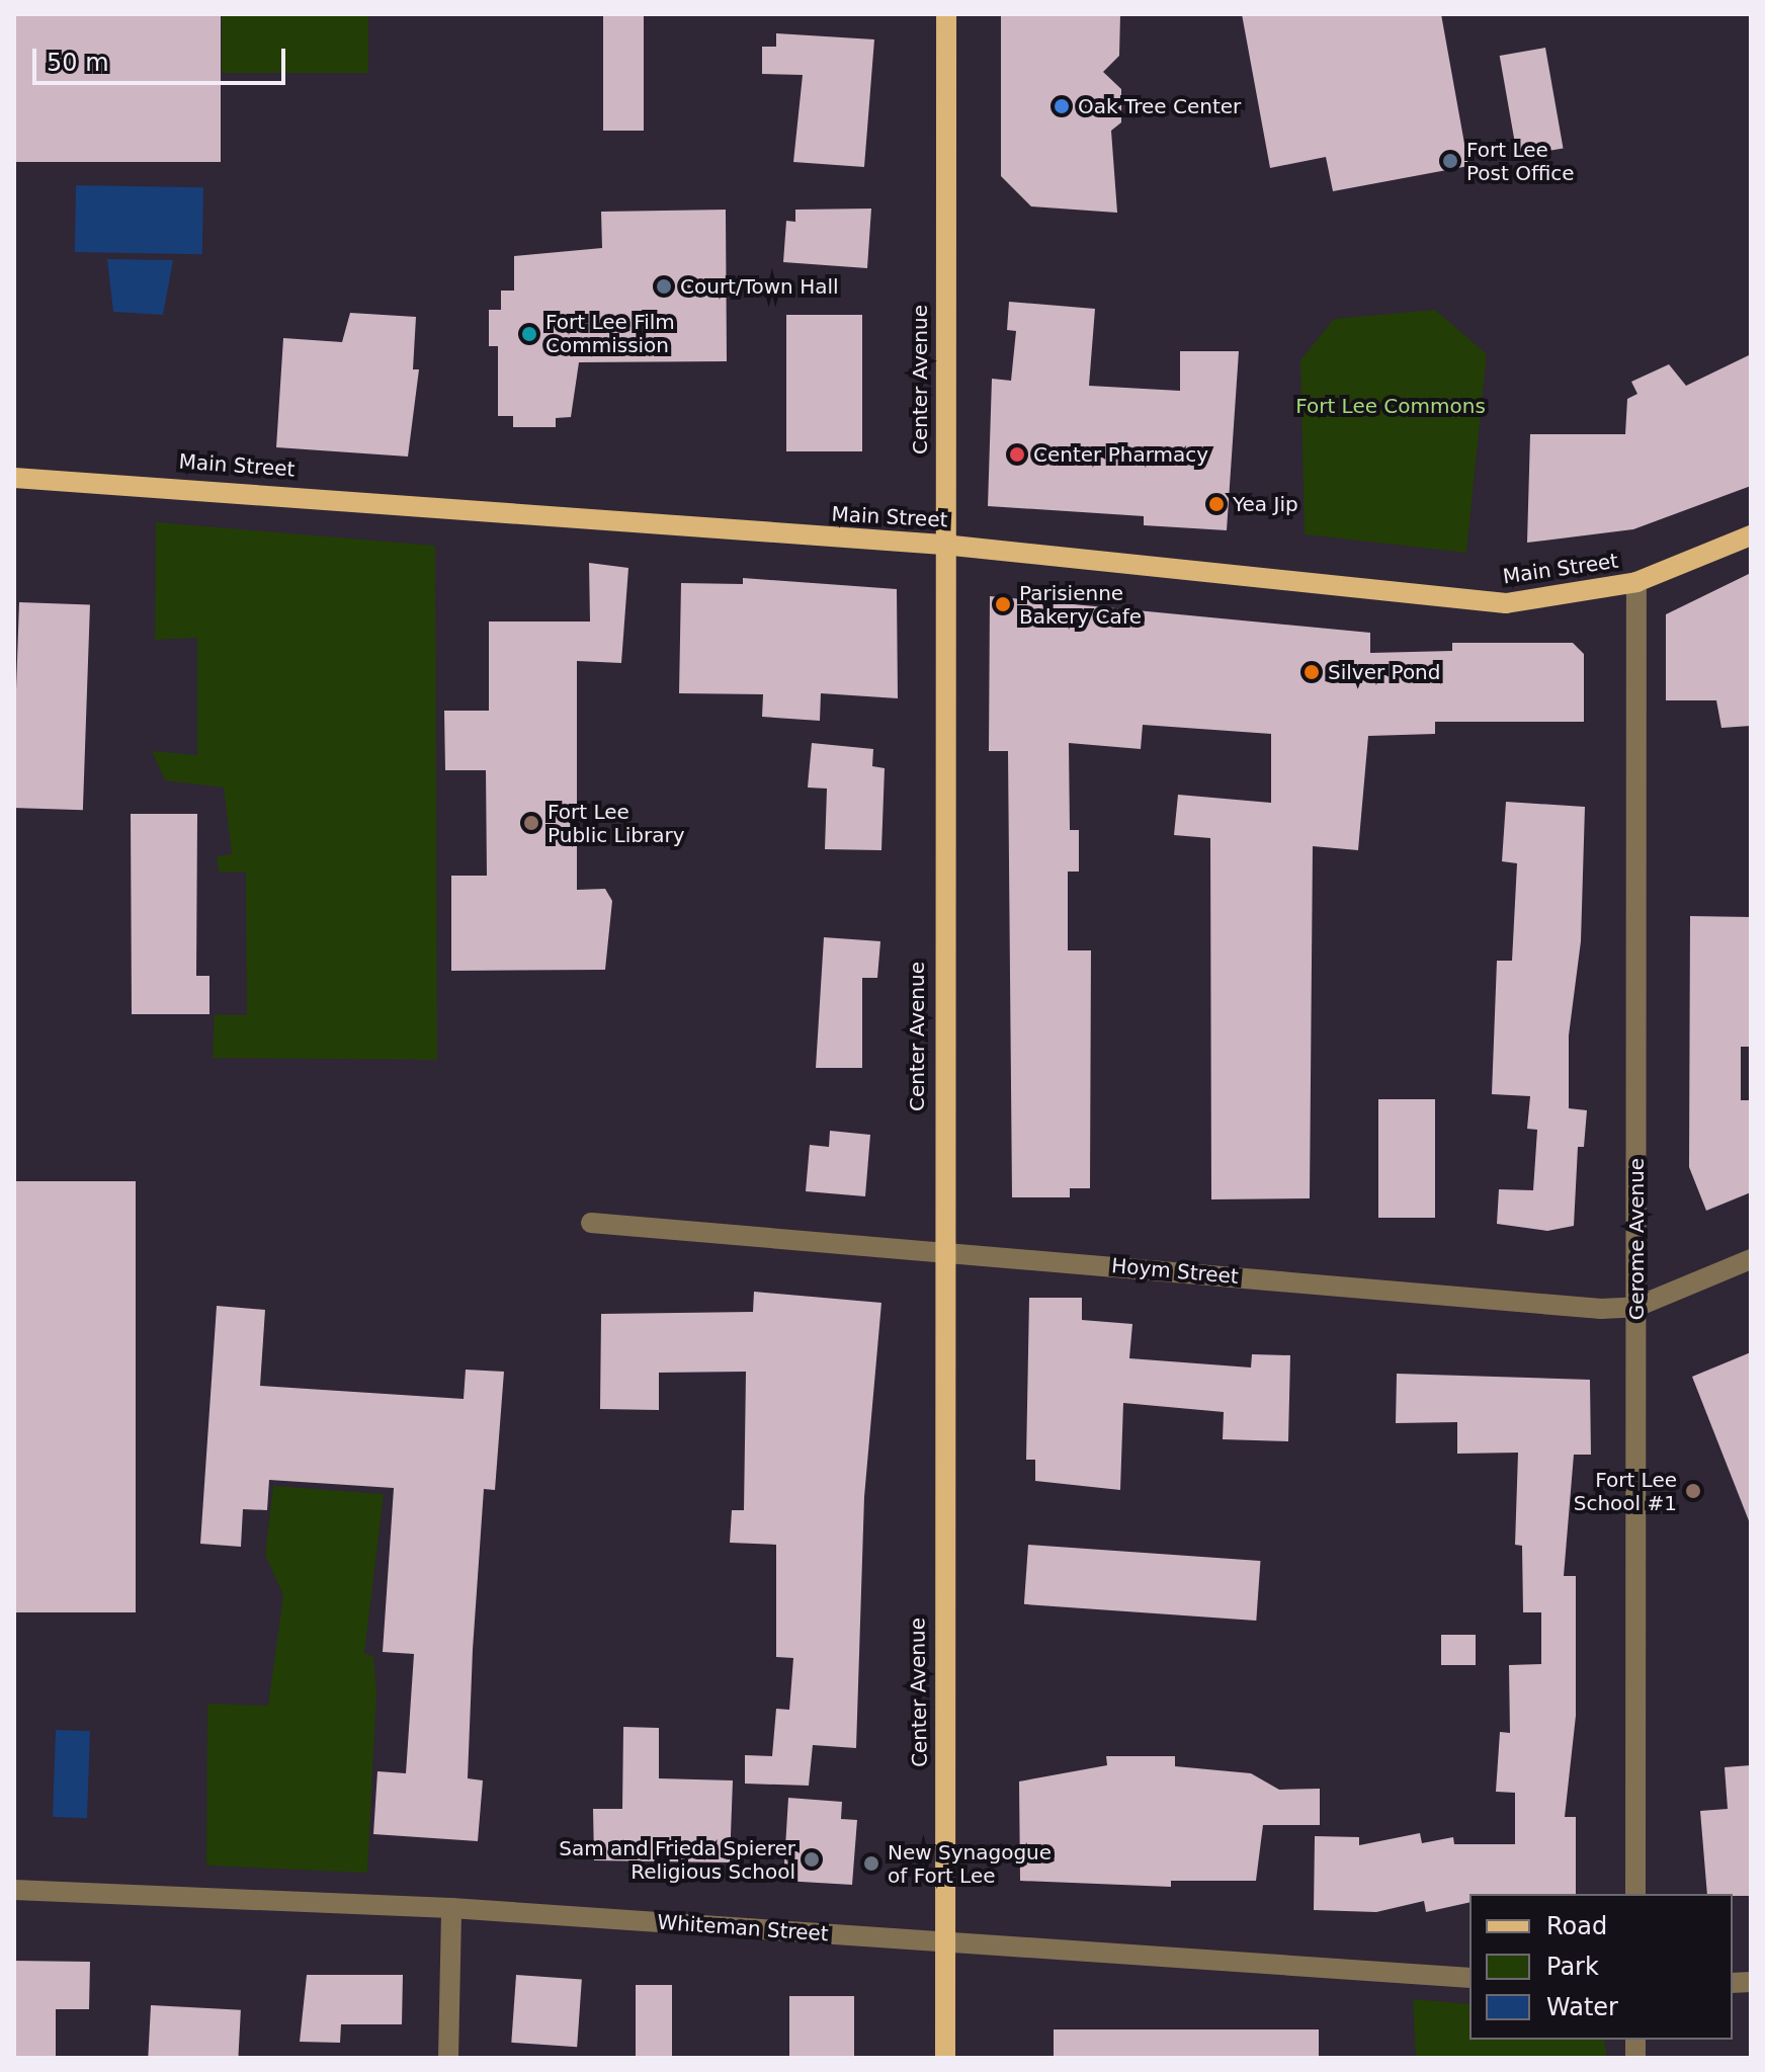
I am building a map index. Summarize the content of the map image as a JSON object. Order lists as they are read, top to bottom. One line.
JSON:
{"streets":{"main road":["Center Avenue","Main Street"],"street":["Gerome Avenue","Hoym Street","Whiteman Street"]},"crossings":[["Center Avenue","Main Street"],["Center Avenue","Hoym Street"],["Center Avenue","Whiteman Street"],["Main Street","Gerome Avenue"],["Gerome Avenue","Hoym Street"]],"parks":["Fort Lee Commons"],"places":["Oak Tree Center","Fort Lee Post Office","Court/Town Hall","Fort Lee Film Commission","Center Pharmacy","Yea Jip","Parisienne Bakery Cafe","Silver Pond","Fort Lee Public Library","Fort Lee School #1","Sam and Frieda Spierer Religious School","New Synagogue of Fort Lee"],"legend":["Road","Park","Water"],"scale_bar":"50 m"}
